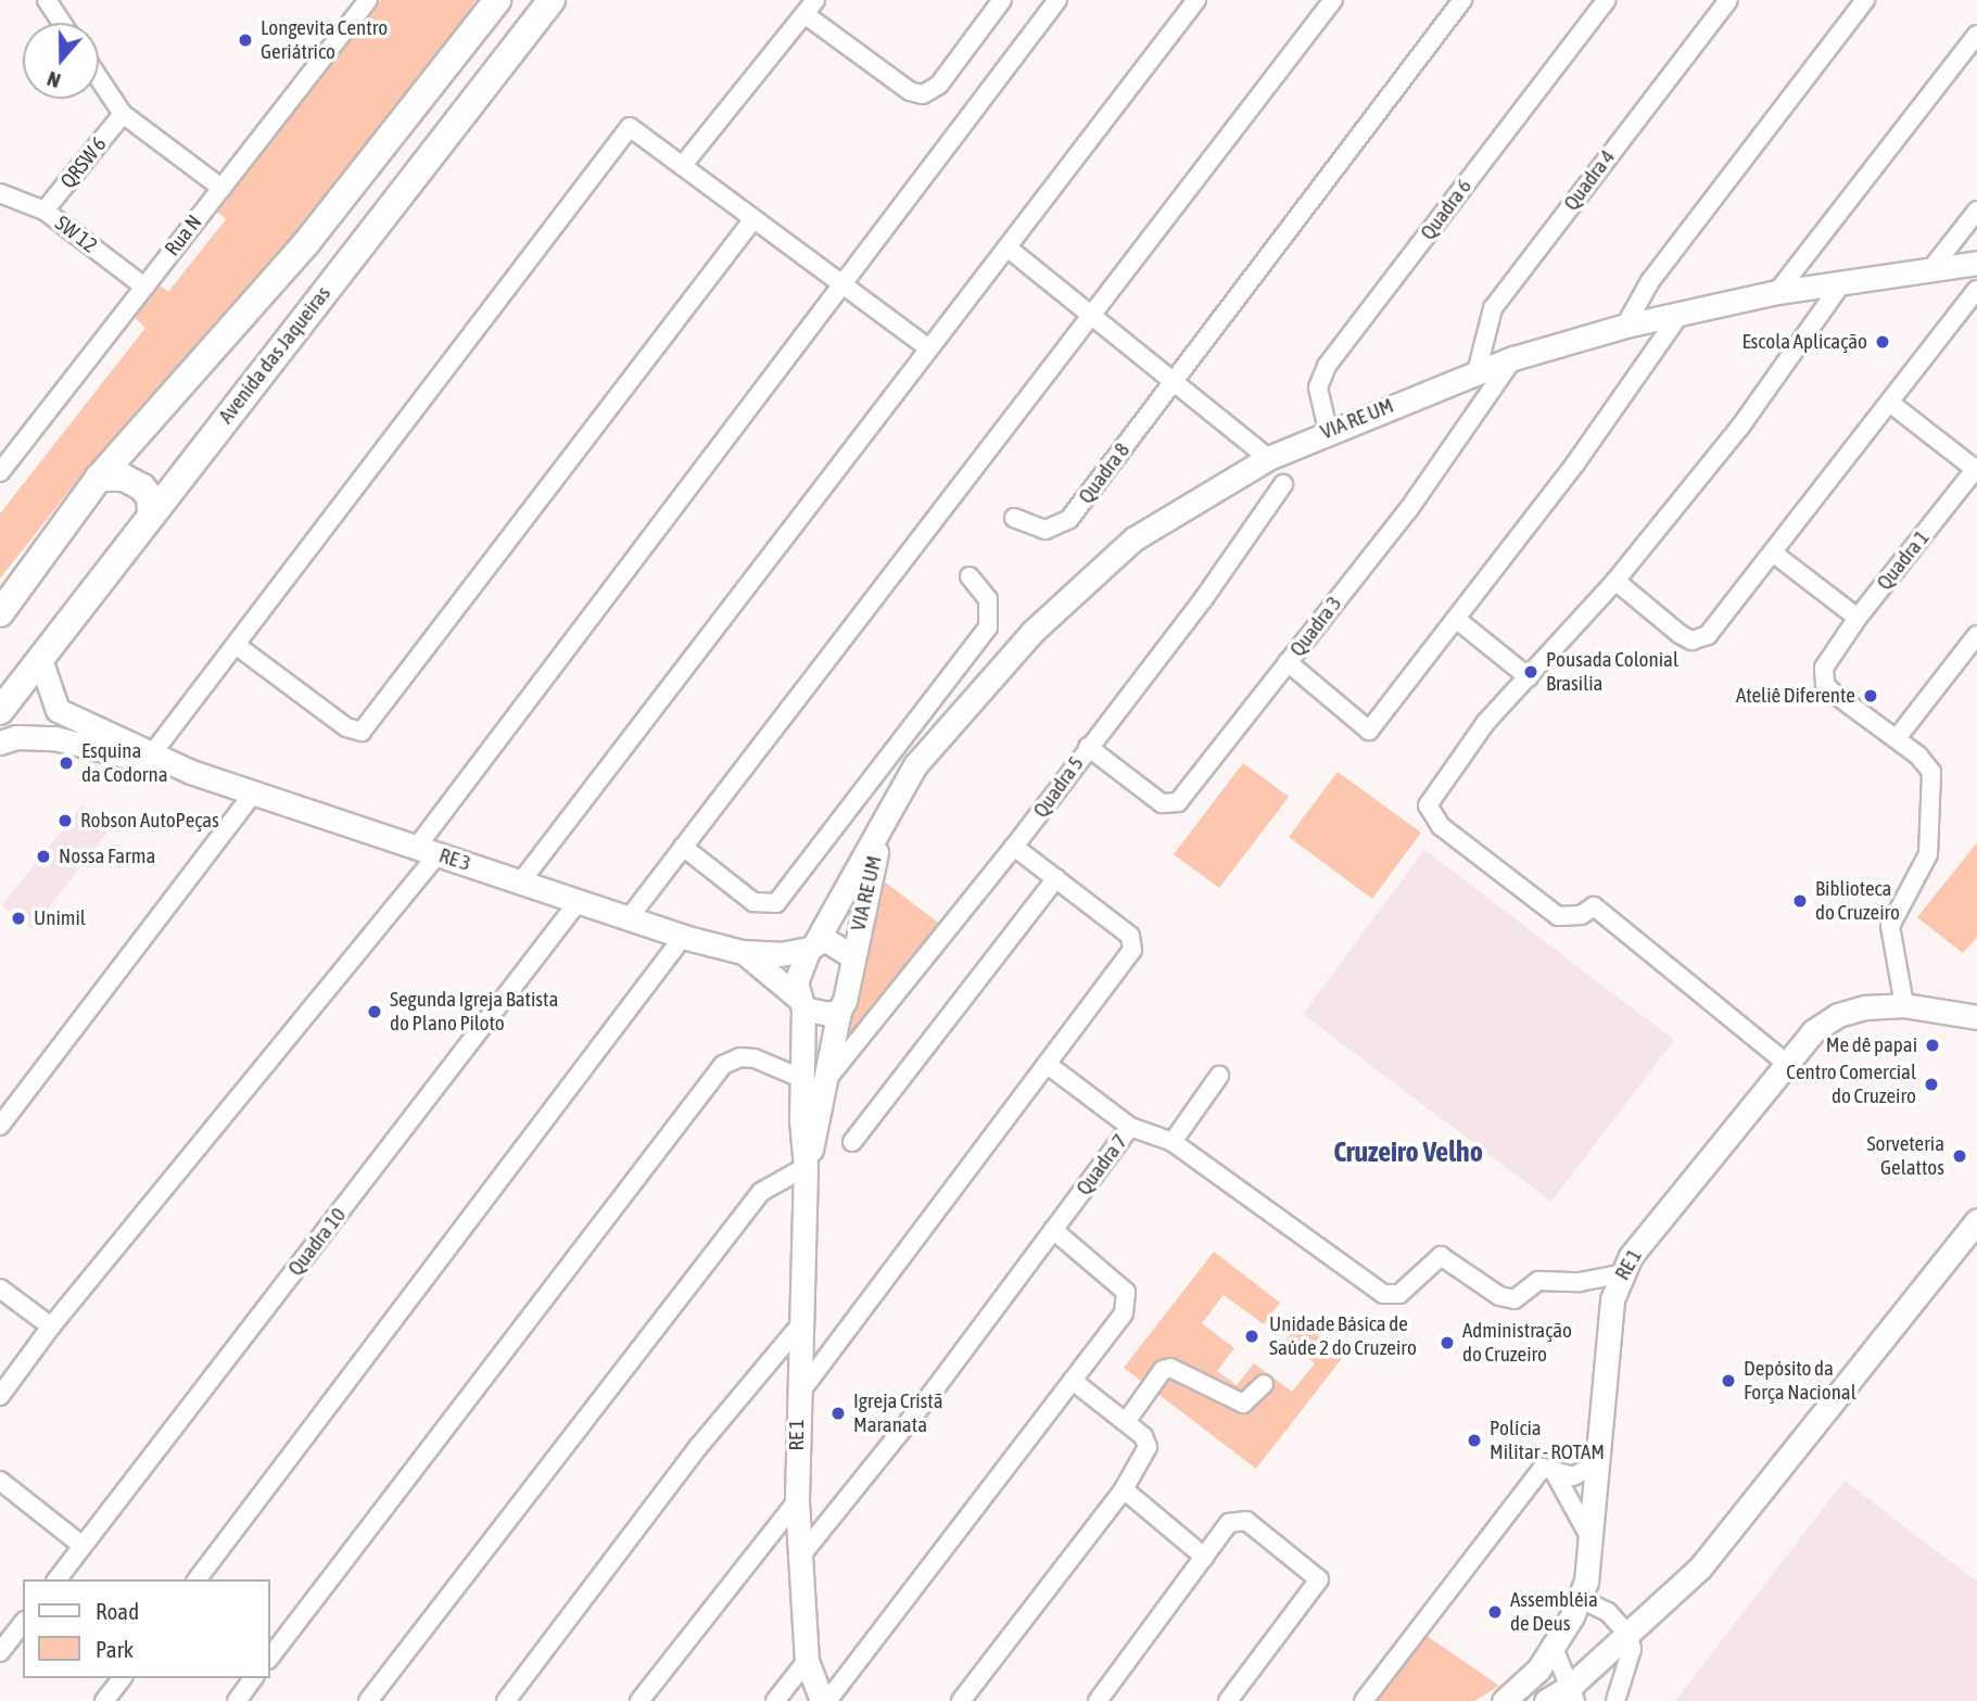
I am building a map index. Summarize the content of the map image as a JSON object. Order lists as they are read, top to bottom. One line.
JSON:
{"streets":{"main road":["Avenida das Jaqueiras"],"street":["QRSW 6","Quadra 4","Quadra 6","SW 12","Rua N","VIA RE UM","Quadra 8","Quadra 1","Quadra 3","Quadra 5","RE 3","Quadra 7","Quadra 10","RE 1"]},"crossings":[["QRSW 6","SW 12"],["Quadra 4","VIA RE UM"],["Quadra 6","VIA RE UM"],["SW 12","Rua N"],["Avenida das Jaqueiras","RE 3"],["VIA RE UM","Quadra 3"],["VIA RE UM","RE 3"],["VIA RE UM","RE 1"],["Quadra 3","Quadra 5"],["Quadra 5","RE 1"],["RE 3","Quadra 10"],["RE 3","RE 1"],["Quadra 7","RE 1"]],"districts":["Cruzeiro Velho"],"places":["Longevita Centro Geriátrico","Escola Aplicação","Pousada Colonial Brasilia","Ateliê Diferente","Esquina da Codorna","Robson AutoPeças","Nossa Farma","Biblioteca do Cruzeiro","Unimil","Segunda Igreja Batista do Plano Piloto","Me dê papai","Centro Comercial do Cruzeiro","Sorveteria Gelattos","Unidade Básica de Saúde 2 do Cruzeiro","Administração do Cruzeiro","Depósito da Força Nacional","Igreja Cristã Maranata","Polícia Militar - ROTAM","Assembléia de Deus"],"legend":["Road","Park"],"north":"bottom"}
